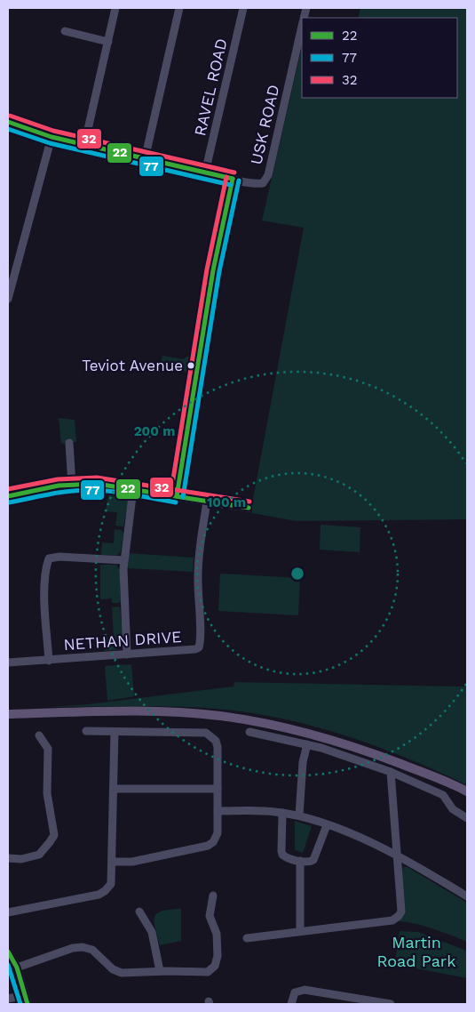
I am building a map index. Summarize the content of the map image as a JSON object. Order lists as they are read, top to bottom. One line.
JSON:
{"streets":{"street":["RAVEL ROAD","USK ROAD","NETHAN DRIVE"]},"crossings":[["RAVEL ROAD","USK ROAD"]],"parks":["Martin Road Park"],"places":["Teviot Avenue"],"lines":["transit line 32","transit line 22","transit line 77"],"legend":["22","77","32"],"rings":["200 m","100 m"]}
